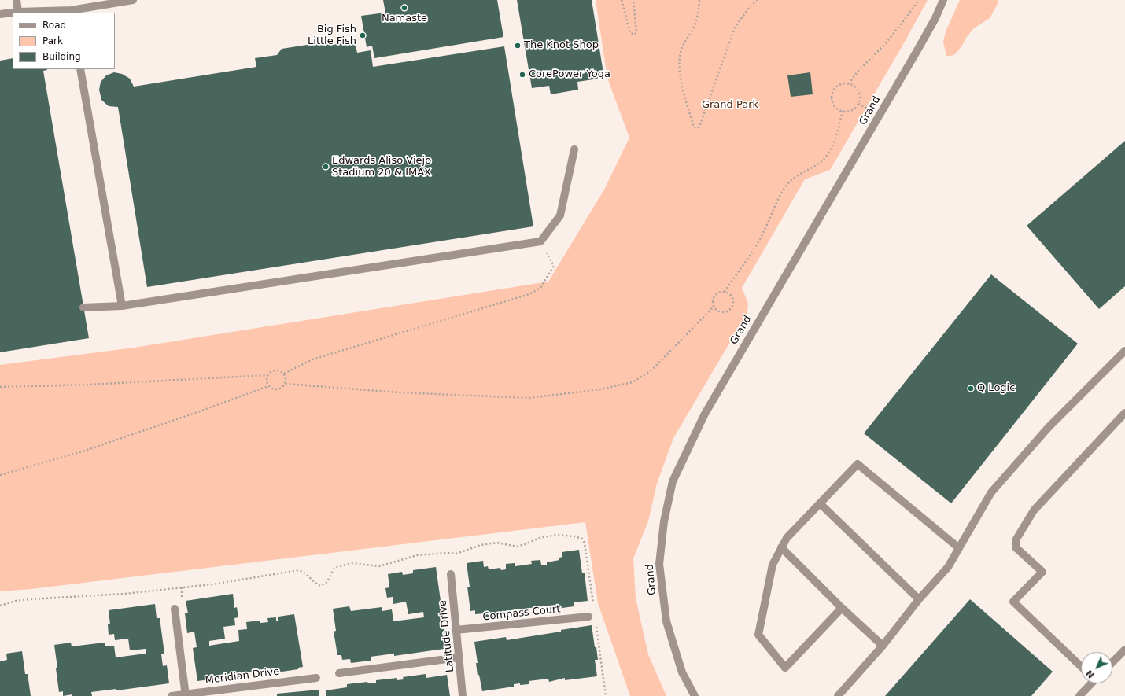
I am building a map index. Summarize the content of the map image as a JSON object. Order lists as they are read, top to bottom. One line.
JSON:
{"streets":{"street":["Grand","Compass Court","Latitude Drive","Meridian Drive"]},"crossings":[["Compass Court","Latitude Drive"]],"parks":["Grand Park"],"places":["Namaste","Big Fish Little Fish","The Knot Shop","CorePower Yoga","Edwards Aliso Viejo Stadium 20 & IMAX","Q Logic"],"legend":["Road","Park","Building"],"north":"bottom left"}
